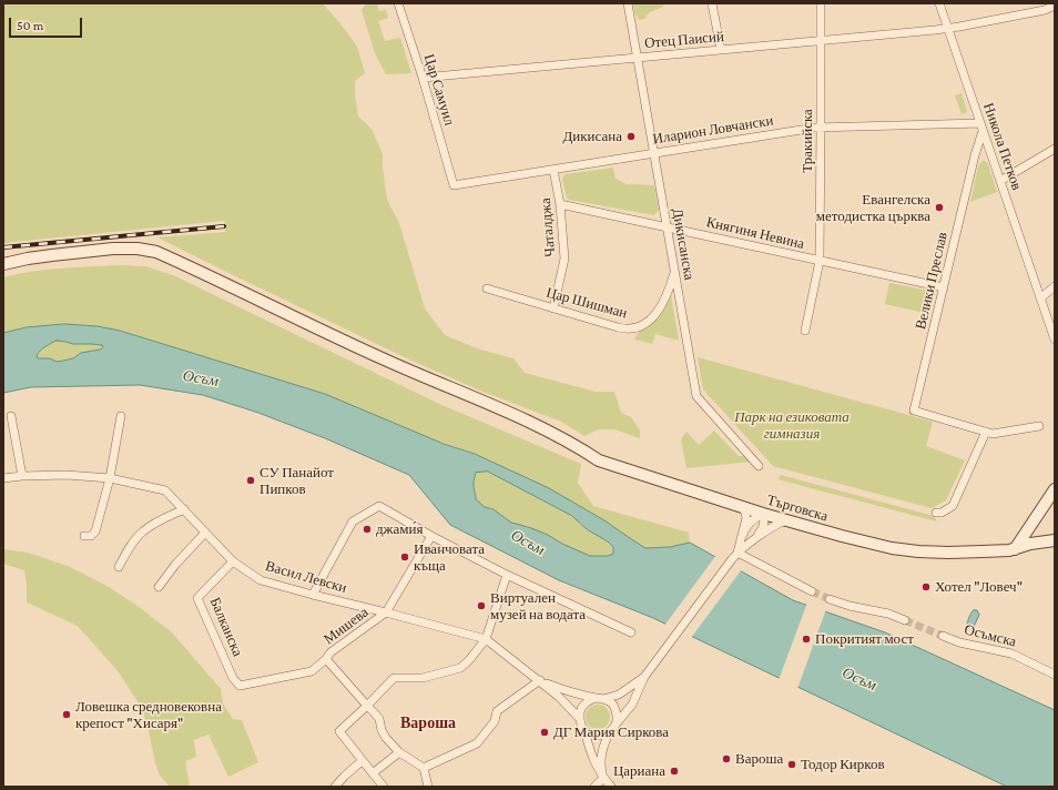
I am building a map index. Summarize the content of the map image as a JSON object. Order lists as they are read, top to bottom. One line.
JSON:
{"streets":{"street":["Отец Паисий","Цар Самуил","Иларион Ловчански","Тракийска","Никола Петков","Чаталджа","Княгиня Невина","Дикисанска","Велики Преслав","Цар Шишман","Търговска","Васил Левски","Мишева","Балканска","Осъмска"]},"crossings":[["Отец Паисий","Цар Самуил"],["Отец Паисий","Тракийска"],["Отец Паисий","Никола Петков"],["Отец Паисий","Дикисанска"],["Цар Самуил","Иларион Ловчански"],["Иларион Ловчански","Тракийска"],["Иларион Ловчански","Никола Петков"],["Иларион Ловчански","Чаталджа"],["Иларион Ловчански","Дикисанска"],["Иларион Ловчански","Велики Преслав"],["Тракийска","Княгиня Невина"],["Никола Петков","Велики Преслав"],["Чаталджа","Княгиня Невина"],["Чаталджа","Цар Шишман"],["Княгиня Невина","Дикисанска"],["Княгиня Невина","Велики Преслав"],["Дикисанска","Цар Шишман"],["Васил Левски","Мишева"],["Васил Левски","Балканска"],["Мишева","Балканска"]],"districts":["Вароша"],"water":["Осъм"],"parks":["Парк на езиковата гимназия"],"places":["Дикисана","Евангелска методистка църква","СУ Панайот Пипков","джами́я","Иванчовата къща","Хотел \"Ловеч\"","Виртуален музей на водата","Покритият мост","Ловешка средновековна крепост \"Хисаря\"","ДГ Мария Сиркова","Вароша","Тодор Кирков","Цариана"],"scale_bar":"50 m"}
